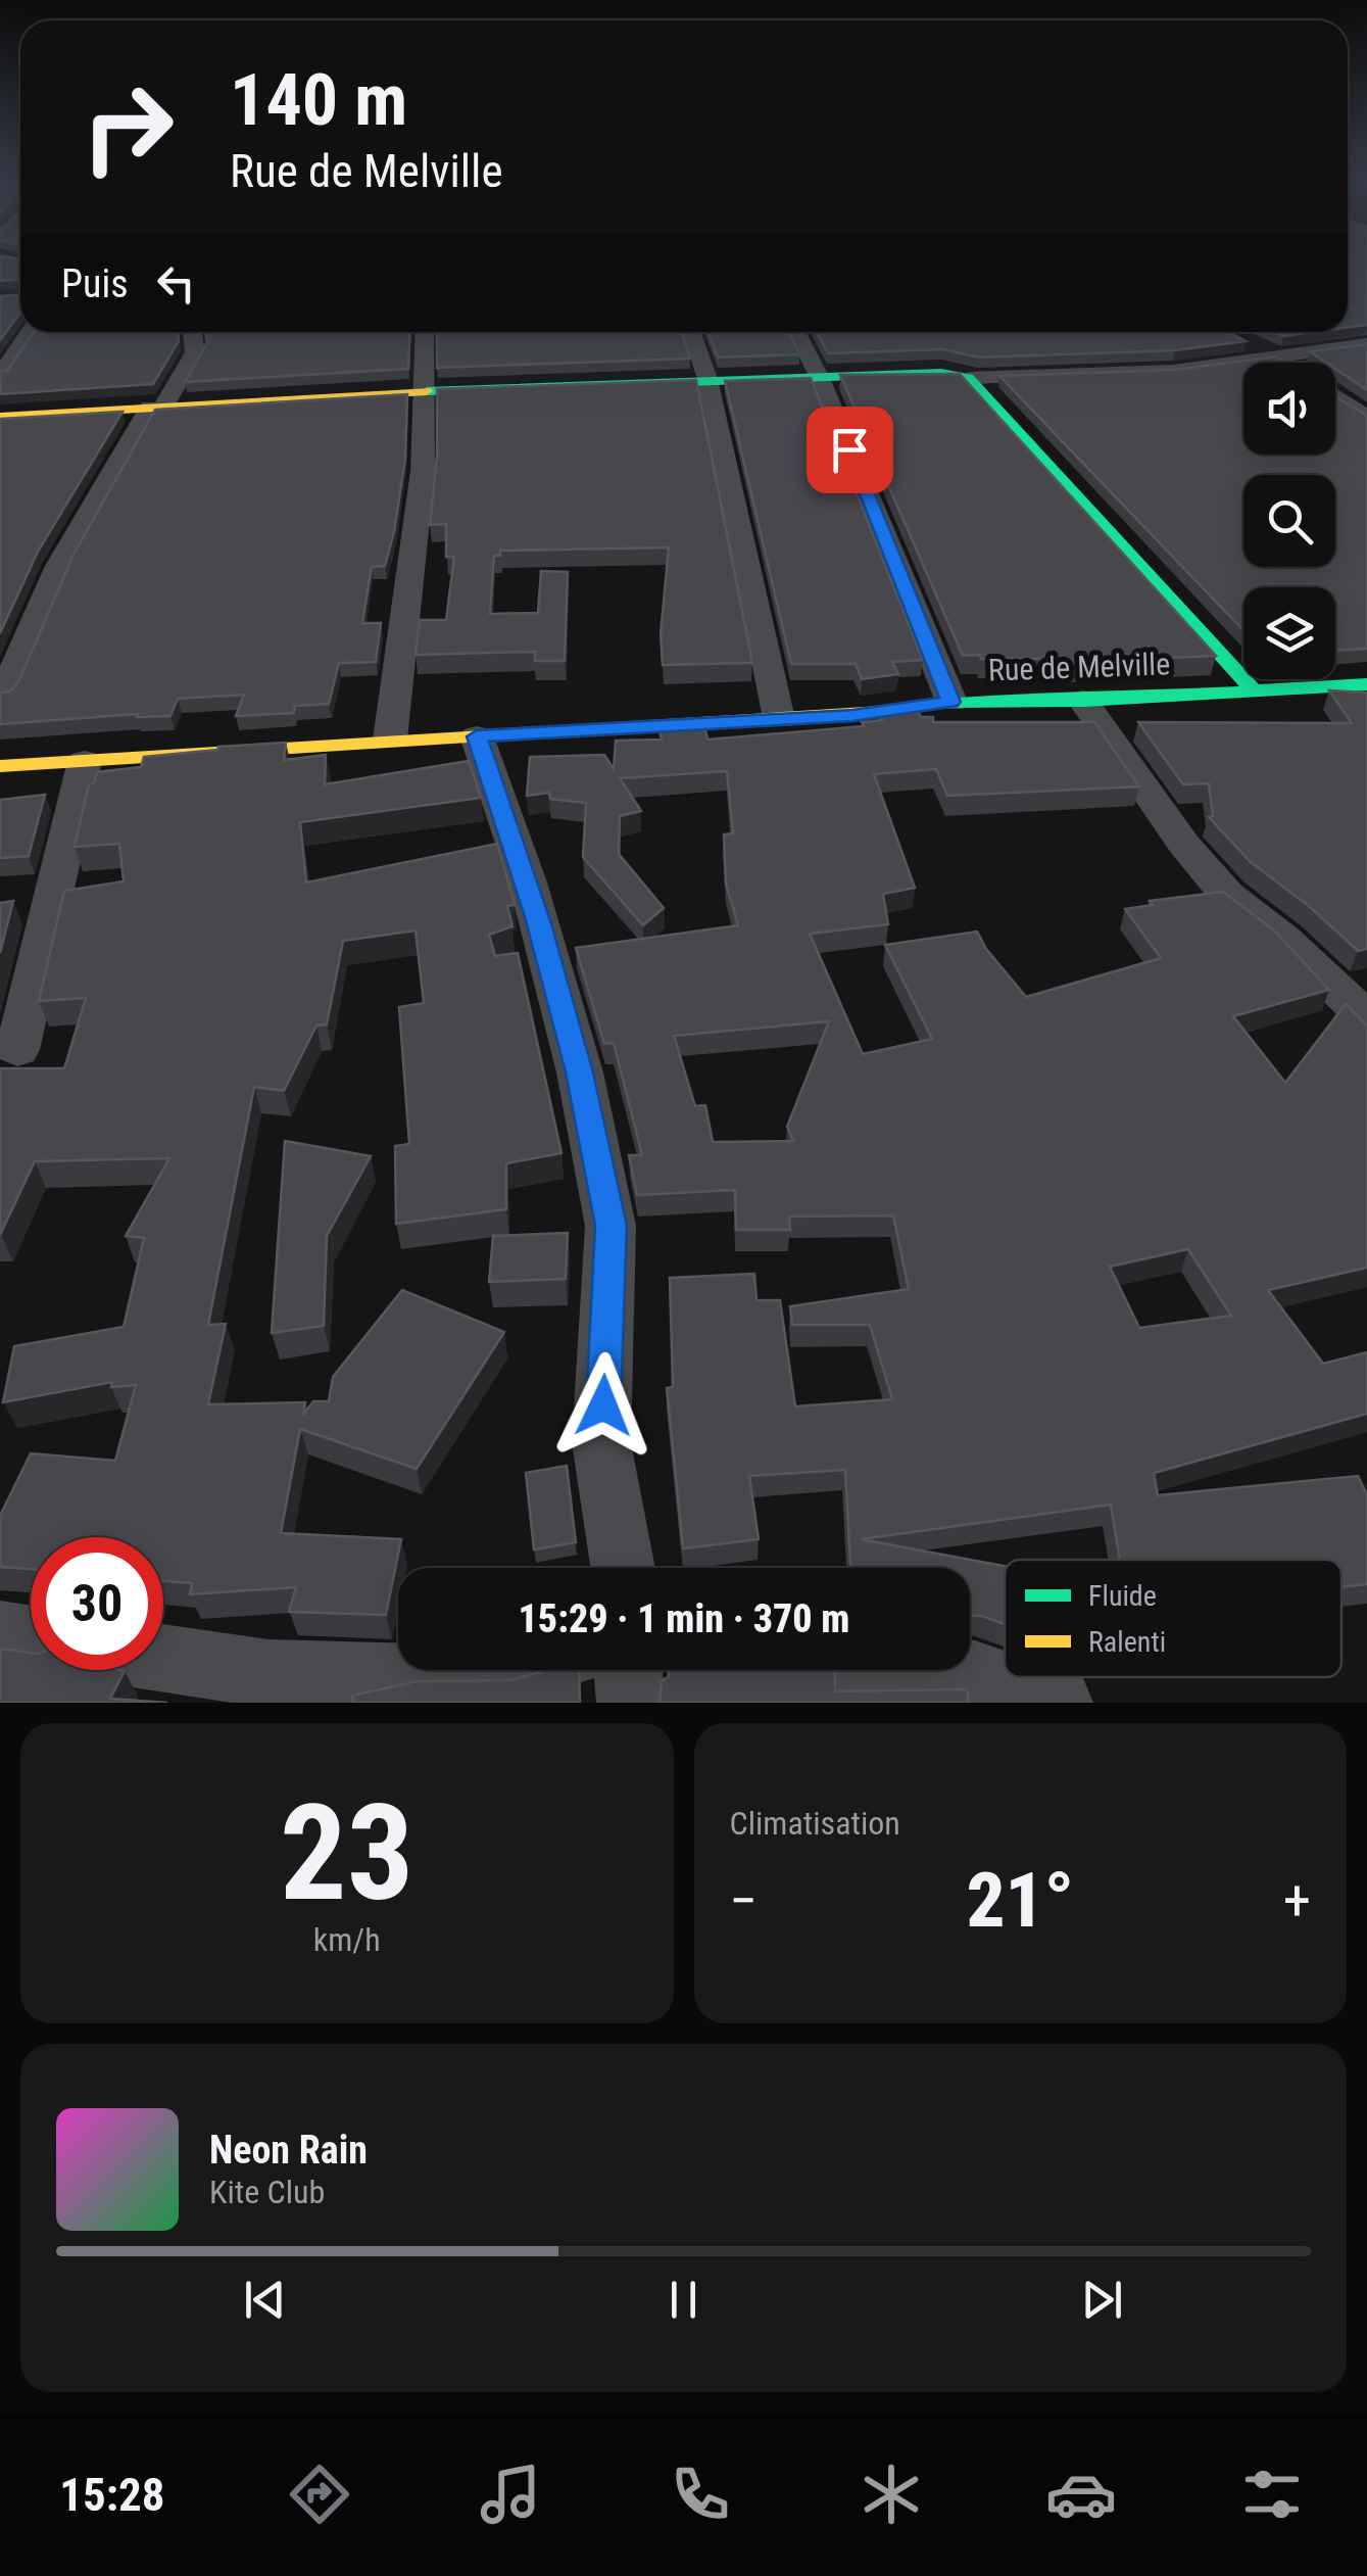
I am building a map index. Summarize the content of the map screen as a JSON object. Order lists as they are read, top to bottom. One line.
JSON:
{"streets":{"street":["Rue de Melville"]},"legend":["Fluide","Ralenti"],"page":{"turn":["140 m","Rue de Melville"],"then":"Puis","limit":"30","trip":"15:29 · 1 min · 370 m","tile":[["23","km/h"],"Climatisation"],"heat":["−","21°","+"],"song":["Neon Rain","Kite Club"],"tabs":"15:28"}}
